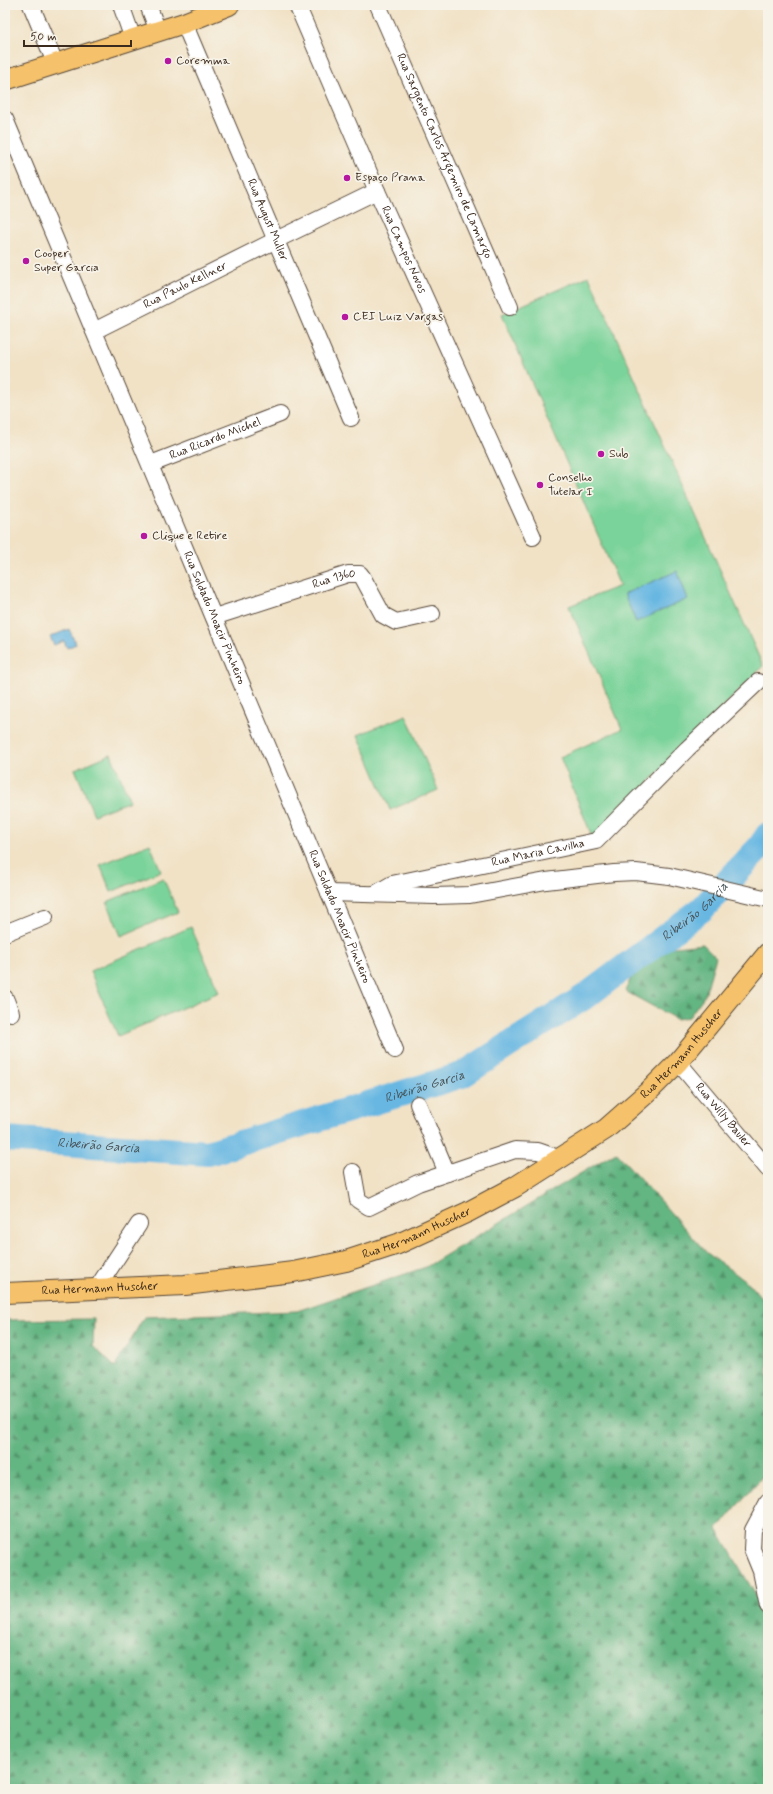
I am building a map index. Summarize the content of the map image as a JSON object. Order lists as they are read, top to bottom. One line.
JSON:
{"streets":{"main road":["Rua Hermann Huscher"],"street":["Rua Sargento Carlos Argemiro de Camargo","Rua August Muller","Rua Campos Novos","Rua Paulo Kellner","Rua Ricardo Michel","Rua 1360","Rua Soldado Moacir Pinheiro","Rua Maria Cavilha","Rua Willy Bauler"]},"crossings":[["Rua August Muller","Rua Paulo Kellner"],["Rua Campos Novos","Rua Paulo Kellner"],["Rua Paulo Kellner","Rua Soldado Moacir Pinheiro"],["Rua Ricardo Michel","Rua Soldado Moacir Pinheiro"],["Rua 1360","Rua Soldado Moacir Pinheiro"],["Rua Hermann Huscher","Rua Willy Bauler"]],"water":["Ribeirão Garcia"],"places":["Coremma","Espaço Prana","Cooper Super Garcia","CEI Luiz Vargas","Sub","Conselho Tutelar I","Clique e Retire"],"scale_bar":"50 m"}
